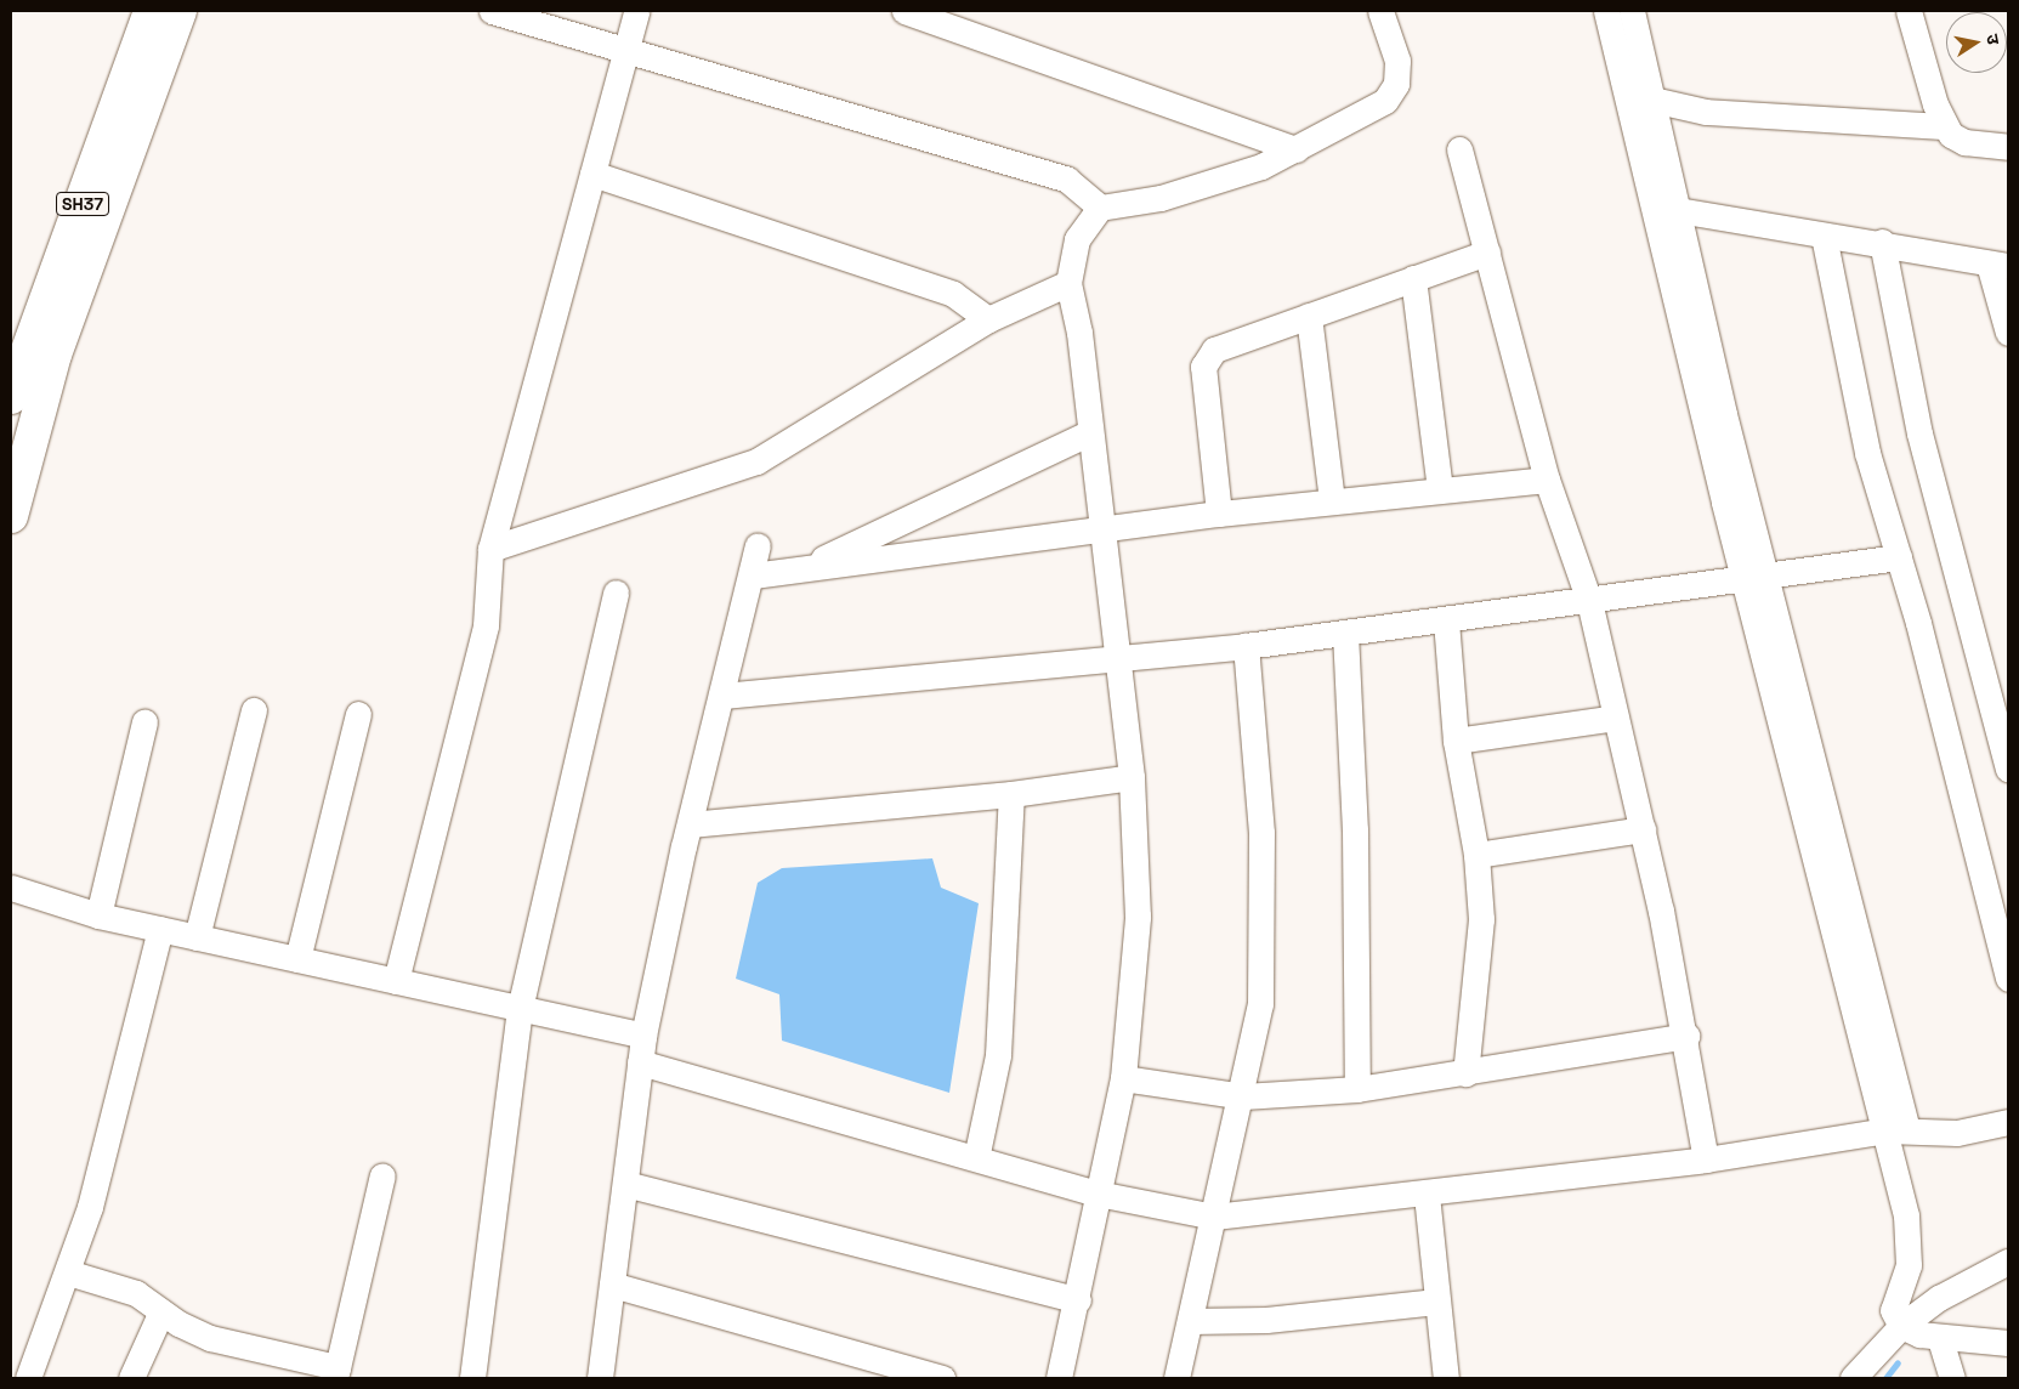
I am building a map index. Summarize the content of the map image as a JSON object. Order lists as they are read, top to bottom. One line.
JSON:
{"streets":{"main road":["SH37"]},"north":"right"}
